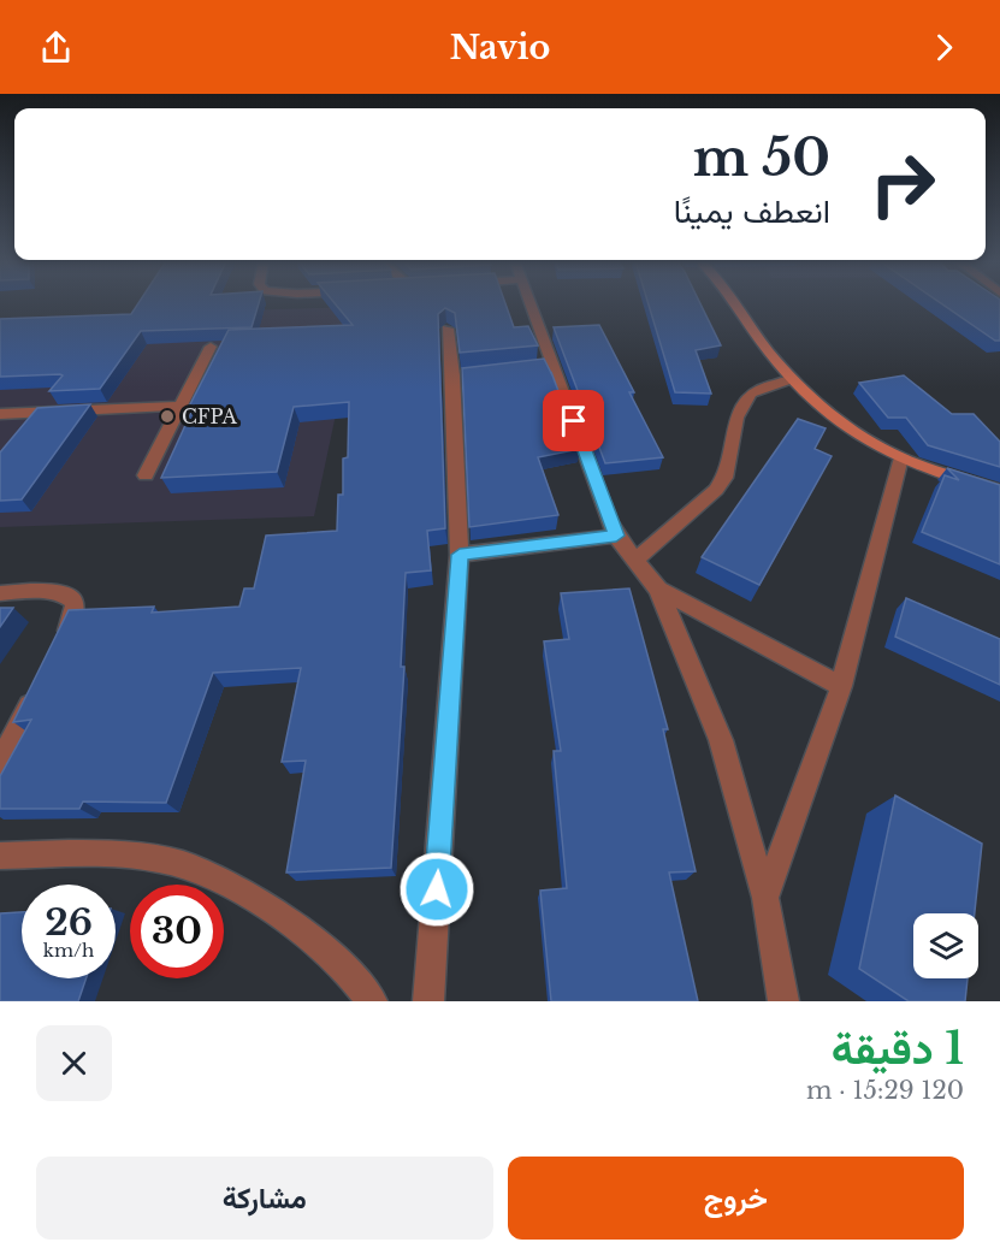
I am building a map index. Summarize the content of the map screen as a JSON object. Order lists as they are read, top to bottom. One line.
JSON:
{"places":["CFPA"],"page":{"header":"Navio","turn":["50 m","انعطف يمينًا"],"speed":"26 km/h","limit":"30","heading":["1 دقيقة","120 m · 15:29"],"buttons":["خروج","مشاركة"]}}
